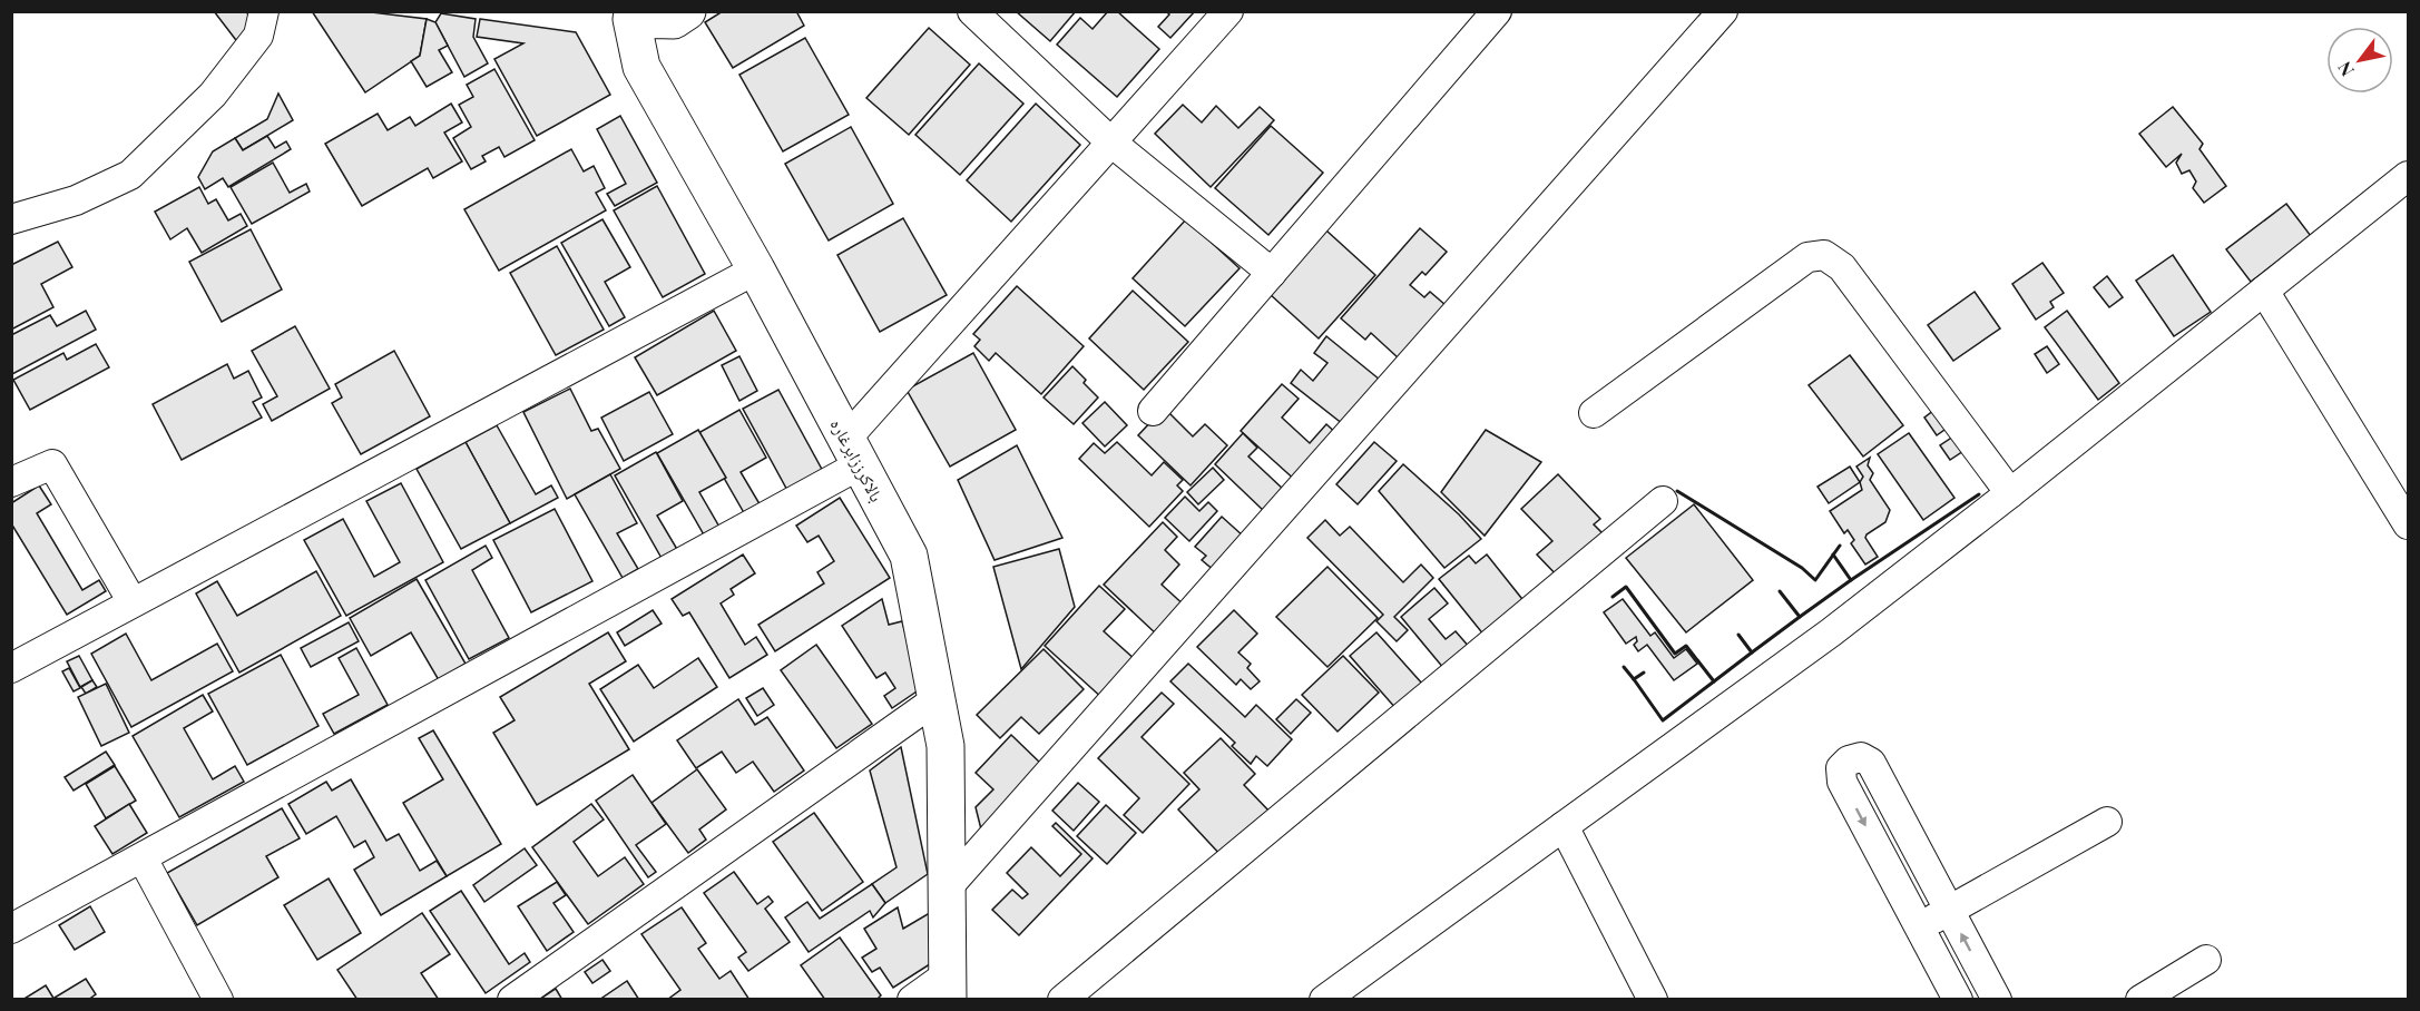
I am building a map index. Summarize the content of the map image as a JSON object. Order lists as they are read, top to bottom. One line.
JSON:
{"streets":{"street":["بالاکرززابرغاره"]},"north":"bottom left"}
